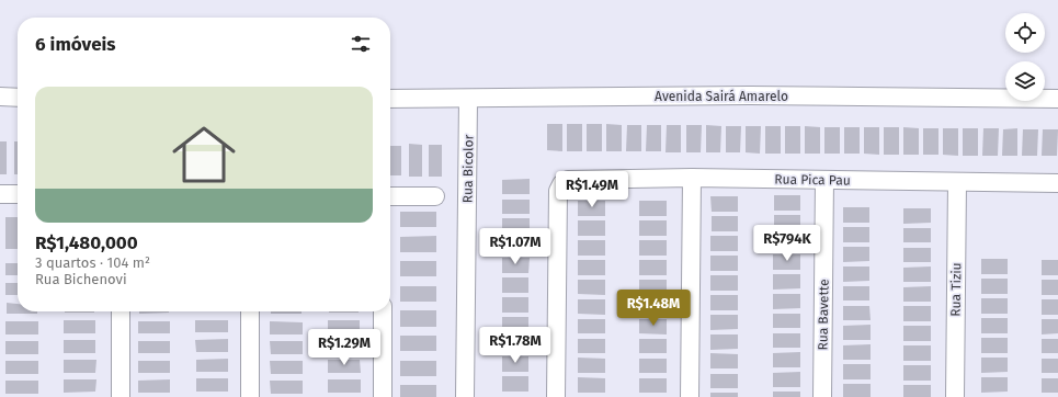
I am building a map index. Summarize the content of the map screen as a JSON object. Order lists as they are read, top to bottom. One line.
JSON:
{"streets":{"street":["Avenida Sairá Amarelo","Rua Bicolor","Rua Pica Pau","Rua Tiziu","Rua Bavette"]},"crossings":[["Avenida Sairá Amarelo","Rua Bicolor"],["Rua Pica Pau","Rua Tiziu"],["Rua Pica Pau","Rua Bavette"]],"page":{"heading":"6 imóveis","list":[{"name":"R$1,480,000","note":"3 quartos · 104 m² · Rua Bichenovi"}],"price":["R$1.49M","R$794K","R$1.07M","R$1.48M","R$1.78M","R$1.29M"]}}
